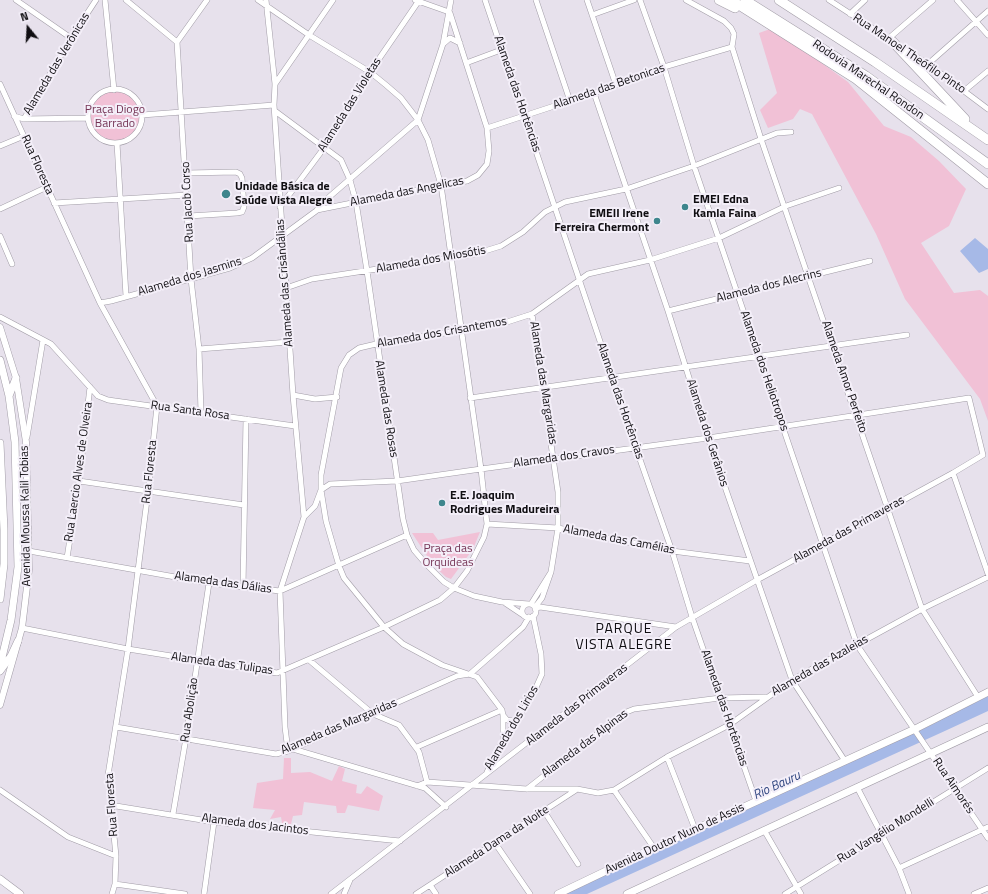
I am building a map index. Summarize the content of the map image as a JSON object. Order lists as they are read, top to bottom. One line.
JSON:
{"streets":{"highway":["Rodovia Marechal Rondon"],"main road":["Avenida Doutor Nuno de Assis"],"street":["Rua Manoel Theófilo Pinto","Alameda das Verônicas","Alameda das Betonicas","Alameda das Hortências","Alameda das Violetas","Rua Floresta","Alameda das Angelicas","Rua Jacob Corso","Alameda dos Miosótis","Alameda dos Jasmins","Alameda das Crisândálias","Alameda dos Alecrins","Alameda dos Crisantemos","Alameda dos Heliotropos","Alameda Amor Perfeito","Alameda das Margaridas","Alameda das Rosas","Rua Santa Rosa","Alameda dos Gerânios","Alameda dos Cravos","Rua Laercio Alves de Olveira","Avenida Moussa Kalil Tobias","Alameda das Primaveras","Alameda das Camélias","Alameda das Dálias","Alameda das Tulipas","Alameda das Azaleias","Rua Abolição","Alameda dos Lirios","Alameda das Alpinas","Rua Aimorés","Alameda dos Jacintos","Rua Vangélio Mondelli","Alameda Dama da Noite"]},"crossings":[["Alameda das Verônicas","Rua Floresta"],["Alameda das Betonicas","Alameda das Hortências"],["Alameda das Betonicas","Alameda das Angelicas"],["Alameda das Betonicas","Alameda dos Heliotropos"],["Alameda das Betonicas","Alameda Amor Perfeito"],["Alameda das Betonicas","Alameda dos Gerânios"],["Alameda das Hortências","Alameda dos Miosótis"],["Alameda das Hortências","Alameda dos Crisantemos"],["Alameda das Hortências","Alameda dos Cravos"],["Alameda das Hortências","Alameda das Primaveras"],["Alameda das Hortências","Alameda das Camélias"],["Alameda das Hortências","Alameda das Azaleias"],["Alameda das Hortências","Alameda das Alpinas"],["Alameda das Hortências","Avenida Doutor Nuno de Assis"],["Alameda das Violetas","Alameda das Crisândálias"],["Alameda das Violetas","Alameda das Rosas"],["Rua Floresta","Alameda dos Jasmins"],["Rua Floresta","Alameda das Margaridas"],["Rua Floresta","Rua Santa Rosa"],["Rua Floresta","Alameda das Dálias"],["Rua Floresta","Alameda das Tulipas"],["Rua Floresta","Alameda dos Jacintos"],["Alameda das Angelicas","Alameda dos Jasmins"],["Alameda das Angelicas","Alameda das Rosas"],["Rua Jacob Corso","Alameda dos Jasmins"],["Rua Jacob Corso","Rua Santa Rosa"],["Alameda dos Miosótis","Alameda das Crisândálias"],["Alameda dos Miosótis","Alameda dos Heliotropos"],["Alameda dos Miosótis","Alameda Amor Perfeito"],["Alameda dos Miosótis","Alameda das Rosas"],["Alameda dos Miosótis","Alameda dos Gerânios"],["Alameda dos Jasmins","Alameda das Crisândálias"],["Alameda dos Jasmins","Alameda das Rosas"],["Alameda das Crisândálias","Alameda das Rosas"],["Alameda das Crisândálias","Rua Santa Rosa"],["Alameda dos Alecrins","Alameda dos Heliotropos"],["Alameda dos Alecrins","Alameda Amor Perfeito"],["Alameda dos Alecrins","Alameda dos Gerânios"],["Alameda dos Crisantemos","Alameda dos Heliotropos"],["Alameda dos Crisantemos","Alameda Amor Perfeito"],["Alameda dos Crisantemos","Alameda das Margaridas"],["Alameda dos Crisantemos","Alameda das Rosas"],["Alameda dos Crisantemos","Alameda dos Gerânios"],["Alameda dos Heliotropos","Alameda dos Cravos"],["Alameda dos Heliotropos","Alameda das Primaveras"],["Alameda dos Heliotropos","Alameda das Azaleias"],["Alameda dos Heliotropos","Rua Aimorés"],["Alameda dos Heliotropos","Avenida Doutor Nuno de Assis"],["Alameda Amor Perfeito","Alameda dos Cravos"],["Alameda Amor Perfeito","Alameda das Primaveras"],["Alameda Amor Perfeito","Alameda das Azaleias"],["Alameda Amor Perfeito","Avenida Doutor Nuno de Assis"],["Alameda das Margaridas","Alameda dos Cravos"],["Alameda das Margaridas","Alameda das Camélias"],["Alameda das Margaridas","Rua Abolição"],["Alameda das Margaridas","Alameda dos Lirios"],["Alameda das Rosas","Alameda dos Cravos"],["Alameda das Rosas","Alameda das Dálias"],["Alameda das Rosas","Alameda das Tulipas"],["Rua Santa Rosa","Rua Laercio Alves de Olveira"],["Alameda dos Gerânios","Alameda dos Cravos"],["Alameda dos Gerânios","Alameda das Primaveras"],["Alameda dos Gerânios","Alameda das Camélias"],["Alameda dos Gerânios","Alameda das Azaleias"],["Alameda dos Gerânios","Avenida Doutor Nuno de Assis"],["Alameda dos Cravos","Alameda das Primaveras"],["Rua Laercio Alves de Olveira","Alameda das Dálias"],["Avenida Moussa Kalil Tobias","Alameda das Dálias"],["Avenida Moussa Kalil Tobias","Alameda das Tulipas"],["Alameda das Primaveras","Alameda das Azaleias"],["Alameda das Primaveras","Alameda dos Lirios"],["Alameda das Primaveras","Alameda dos Jacintos"],["Alameda das Dálias","Rua Abolição"],["Alameda das Tulipas","Rua Abolição"],["Alameda das Azaleias","Alameda das Alpinas"],["Alameda das Azaleias","Alameda Dama da Noite"],["Rua Abolição","Alameda dos Jacintos"],["Rua Aimorés","Rua Vangélio Mondelli"],["Rua Aimorés","Avenida Doutor Nuno de Assis"]],"districts":["PARQUE VISTA ALEGRE"],"water":["Rio Bauru"],"parks":["Praça Diogo Barrado","Praça das Orquideas"],"places":["Unidade Básica de Saúde Vista Alegre","EMEI Edna Kamla Faina","EMEII Irene Ferreira Chermont","E.E. Joaquim Rodrigues Madureira"],"north":"top"}
